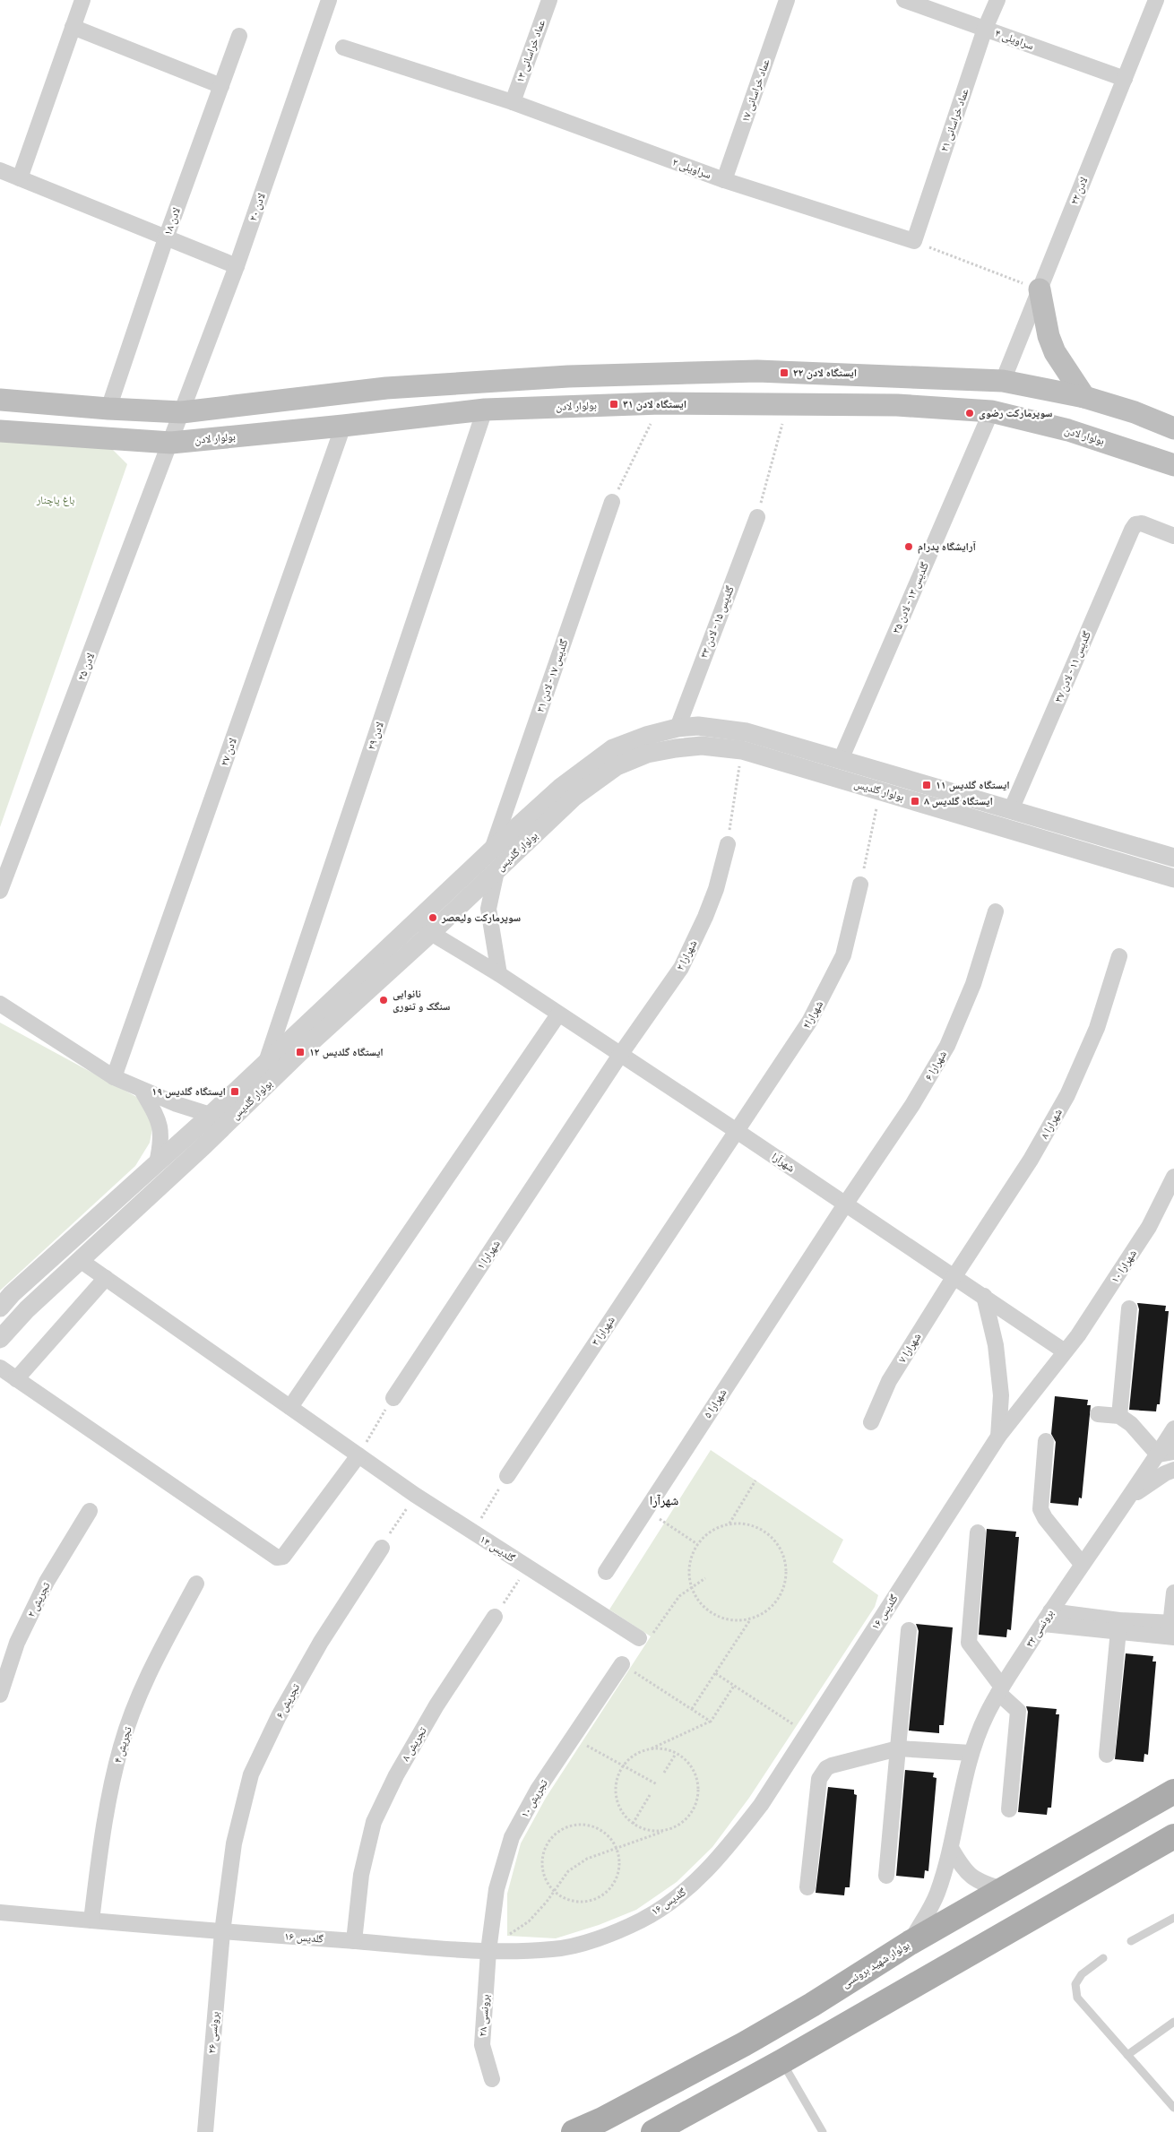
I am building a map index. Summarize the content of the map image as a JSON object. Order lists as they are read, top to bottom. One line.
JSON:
{"streets":{"main road":["بولوار لادن","بولوار شهید برونسی"],"street":["سراویلی ۴","عماد خراسانی ۱۳","عماد خراسانی ۱۷","عماد خراسانی ۲۱","سراویلی ۲","لادن ۲۲","لادن ۲۰","لادن ۱۸","گلدیس ۱۳ - لادن ۳۵","گلدیس ۱۵ - لادن ۳۳","لادن ۲۵","گلدیس ۱۱ - لادن ۳۷","گلدیس ۱۷ - لادن ۳۱","لادن ۲۹","لادن ۲۷","بولوار گلدیس","شهرارا ۲","شهرارا۴","شهرارا ۶","شهرارا ۸","شهرآرا","شهرارا ۱","شهرارا ۱۰","شهرارا ۳","شهرارا ۷","شهرارا ۵","گلدیس ۱۴","تجریش ۲","گلدیس ۱۶","برونسی ۳۲","تجریش ۶","تجریش ۸","تجریش ۴","تجریش ۱۰","برونسی ۲۸","برونسی ۲۶"]},"crossings":[["سراویلی ۴","عماد خراسانی ۲۱"],["سراویلی ۴","لادن ۲۲"],["عماد خراسانی ۱۳","سراویلی ۲"],["عماد خراسانی ۱۷","سراویلی ۲"],["عماد خراسانی ۲۱","سراویلی ۲"],["لادن ۲۰","لادن ۲۵"],["بولوار لادن","گلدیس ۱۳ - لادن ۳۵"],["بولوار لادن","لادن ۲۵"],["بولوار لادن","لادن ۲۹"],["بولوار لادن","لادن ۲۷"],["گلدیس ۱۳ - لادن ۳۵","بولوار گلدیس"],["گلدیس ۱۵ - لادن ۳۳","بولوار گلدیس"],["گلدیس ۱۱ - لادن ۳۷","بولوار گلدیس"],["گلدیس ۱۷ - لادن ۳۱","بولوار گلدیس"],["لادن ۲۹","بولوار گلدیس"],["بولوار گلدیس","شهرآرا"],["بولوار گلدیس","گلدیس ۱۴"],["شهرارا ۲","شهرآرا"],["شهرارا ۲","شهرارا ۱"],["شهرارا۴","شهرآرا"],["شهرارا۴","شهرارا ۳"],["شهرارا ۶","شهرآرا"],["شهرارا ۶","شهرارا ۵"],["شهرارا ۸","شهرآرا"],["شهرارا ۸","شهرارا ۷"],["شهرآرا","شهرارا ۱"],["شهرآرا","شهرارا ۱۰"],["شهرآرا","شهرارا ۳"],["شهرآرا","شهرارا ۷"],["شهرآرا","شهرارا ۵"],["شهرآرا","گلدیس ۱۶"],["شهرارا ۱۰","گلدیس ۱۶"],["گلدیس ۱۶","تجریش ۶"],["گلدیس ۱۶","تجریش ۸"],["گلدیس ۱۶","تجریش ۴"],["گلدیس ۱۶","تجریش ۱۰"],["گلدیس ۱۶","برونسی ۲۸"],["گلدیس ۱۶","برونسی ۲۶"],["برونسی ۳۲","بولوار شهید برونسی"],["تجریش ۶","برونسی ۲۶"],["تجریش ۱۰","برونسی ۲۸"]],"districts":["شهرآرا"],"parks":["باغ پاچنار"],"places":{"transit":["ایستگاه لادن ۲۲","ایستگاه لادن ۳۱","ایستگاه گلدیس ۱۱","ایستگاه گلدیس ۸","ایستگاه گلدیس ۱۲","ایستگاه گلدیس ۱۹"],"other":["سوپرمارکت رضوی","آرایشگاه پدرام","سوپرمارکت ولیعصر","نانوایی سنگک و تنوری"]}}
